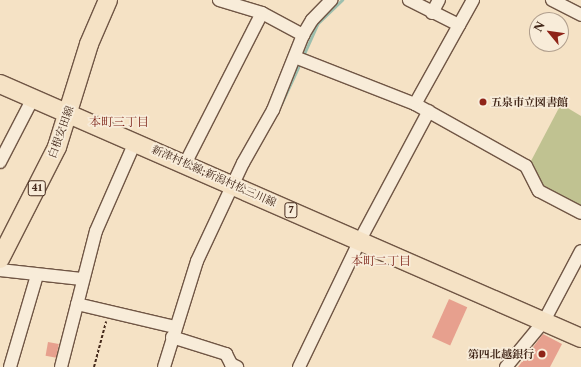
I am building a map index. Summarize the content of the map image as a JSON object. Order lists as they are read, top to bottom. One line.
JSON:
{"streets":{"main road":["白根安田線","新津村松線;新潟村松三川線","41","7"]},"crossings":[["白根安田線","新津村松線;新潟村松三川線"]],"districts":["本町三丁目","本町二丁目"],"places":["五泉市立図書館","第四北越銀行"],"north":"top left"}
